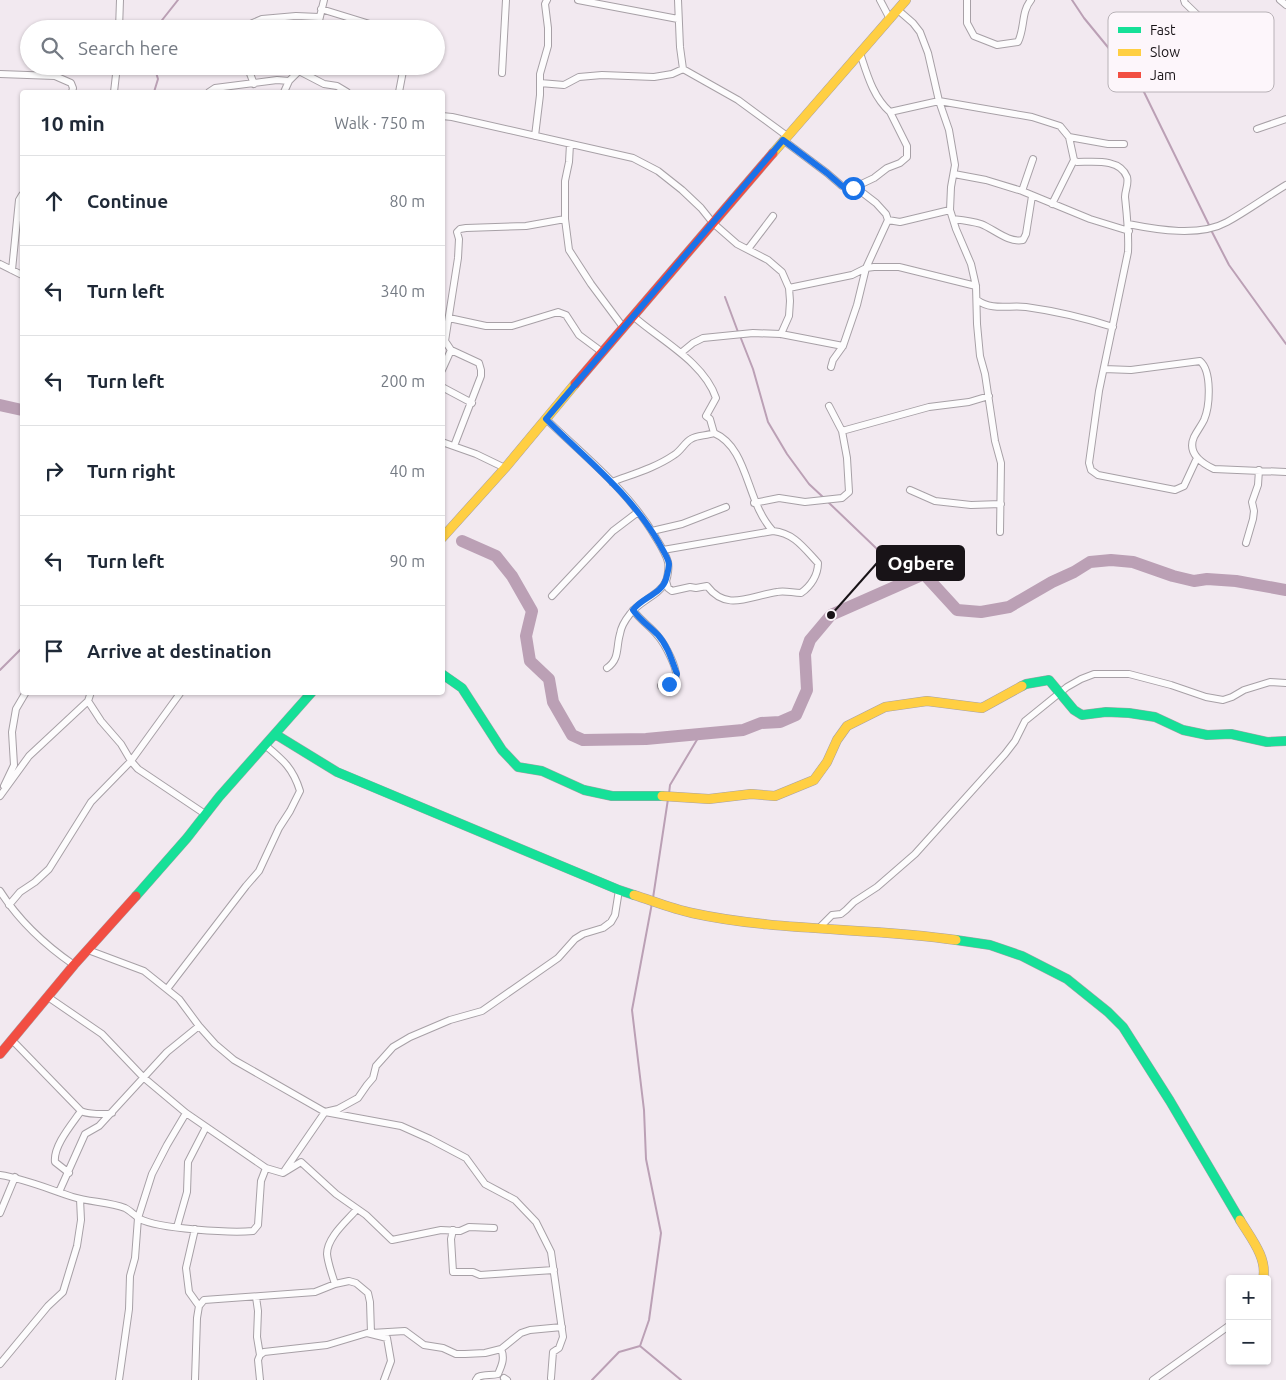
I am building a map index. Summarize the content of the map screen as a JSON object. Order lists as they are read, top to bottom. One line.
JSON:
{"places":["Ogbere"],"legend":["Fast","Slow","Jam"],"page":{"search":"Search here","heading":["10 min","Walk · 750 m"],"list":[["Continue","80 m"],["Turn left","340 m"],["Turn left","200 m"],["Turn right","40 m"],["Turn left","90 m"],"Arrive at destination"],"map_buttons":["+","−"]}}
